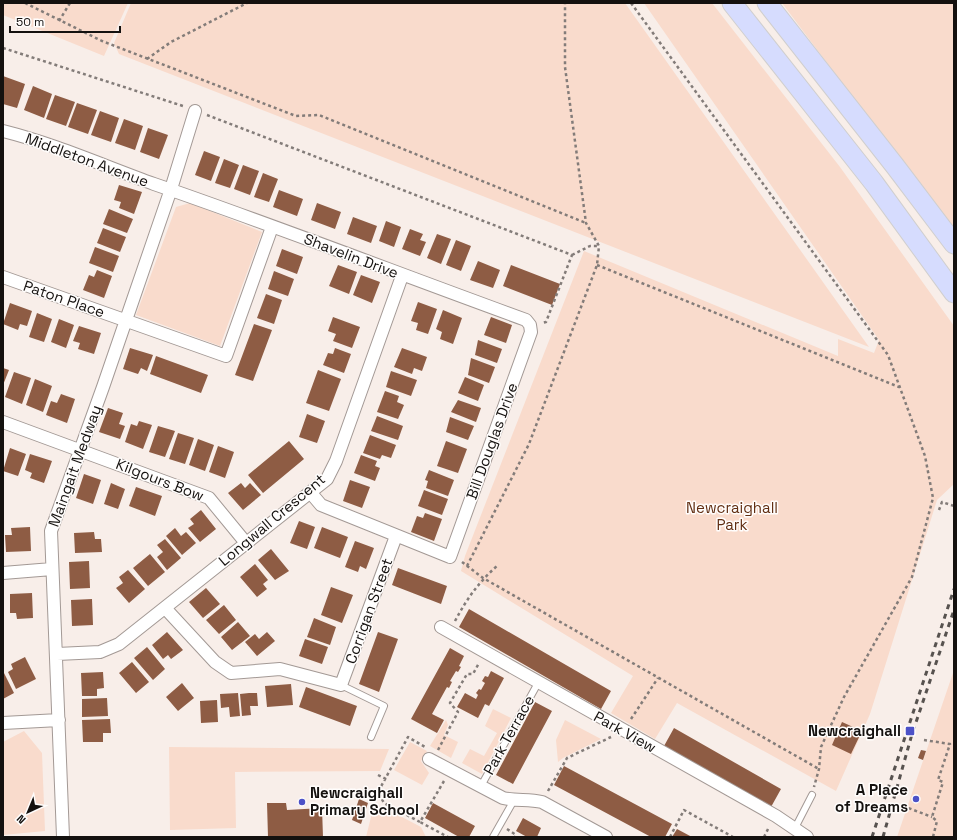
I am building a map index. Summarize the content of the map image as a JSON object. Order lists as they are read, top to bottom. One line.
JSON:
{"streets":{"street":["Middleton Avenue","Shavelin Drive","Paton Place","Bill Douglas Drive","Maingait Medway","Kilgours Bow","Longwall Crescent","Corrigan Street","Park View"],"lane":["Park Terrace"]},"crossings":[["Middleton Avenue","Shavelin Drive"],["Middleton Avenue","Maingait Medway"],["Shavelin Drive","Paton Place"],["Shavelin Drive","Bill Douglas Drive"],["Shavelin Drive","Maingait Medway"],["Shavelin Drive","Longwall Crescent"],["Paton Place","Maingait Medway"],["Maingait Medway","Kilgours Bow"],["Maingait Medway","Longwall Crescent"],["Kilgours Bow","Longwall Crescent"],["Park View","Park Terrace"]],"parks":["Newcraighall Park"],"places":{"transit":["Newcraighall"],"other":["A Place of Dreams","Newcraighall Primary School"]},"scale_bar":"50 m","north":"bottom left"}
